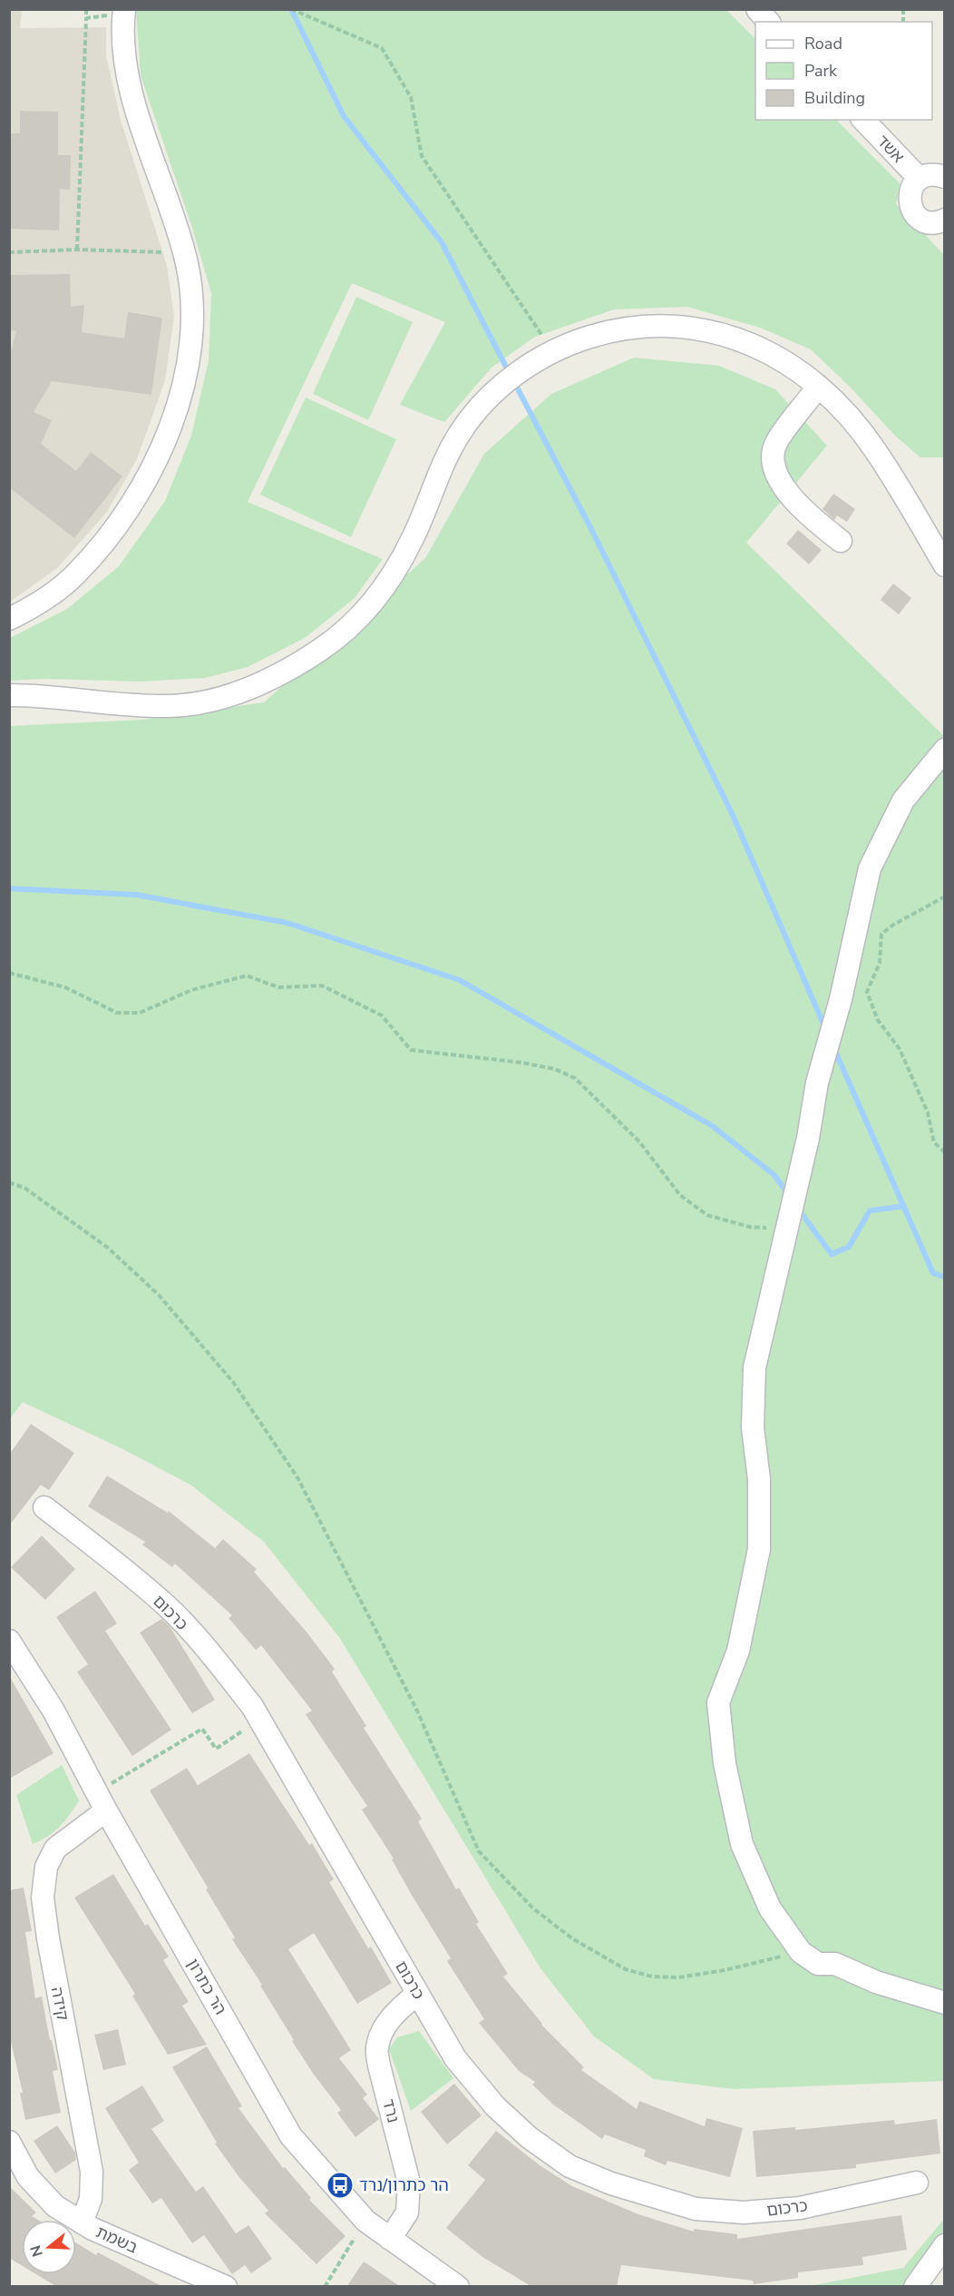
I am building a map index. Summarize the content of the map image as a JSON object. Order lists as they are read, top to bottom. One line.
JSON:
{"streets":{"street":["אשד","כרכום","הר כתרון","קידה","נרד","בשמת"]},"crossings":[["כרכום","נרד"],["הר כתרון","קידה"],["הר כתרון","נרד"],["קידה","בשמת"]],"places":{"bus stop":["הר כתרון/נרד"]},"legend":["Road","Park","Building"],"north":"left"}
